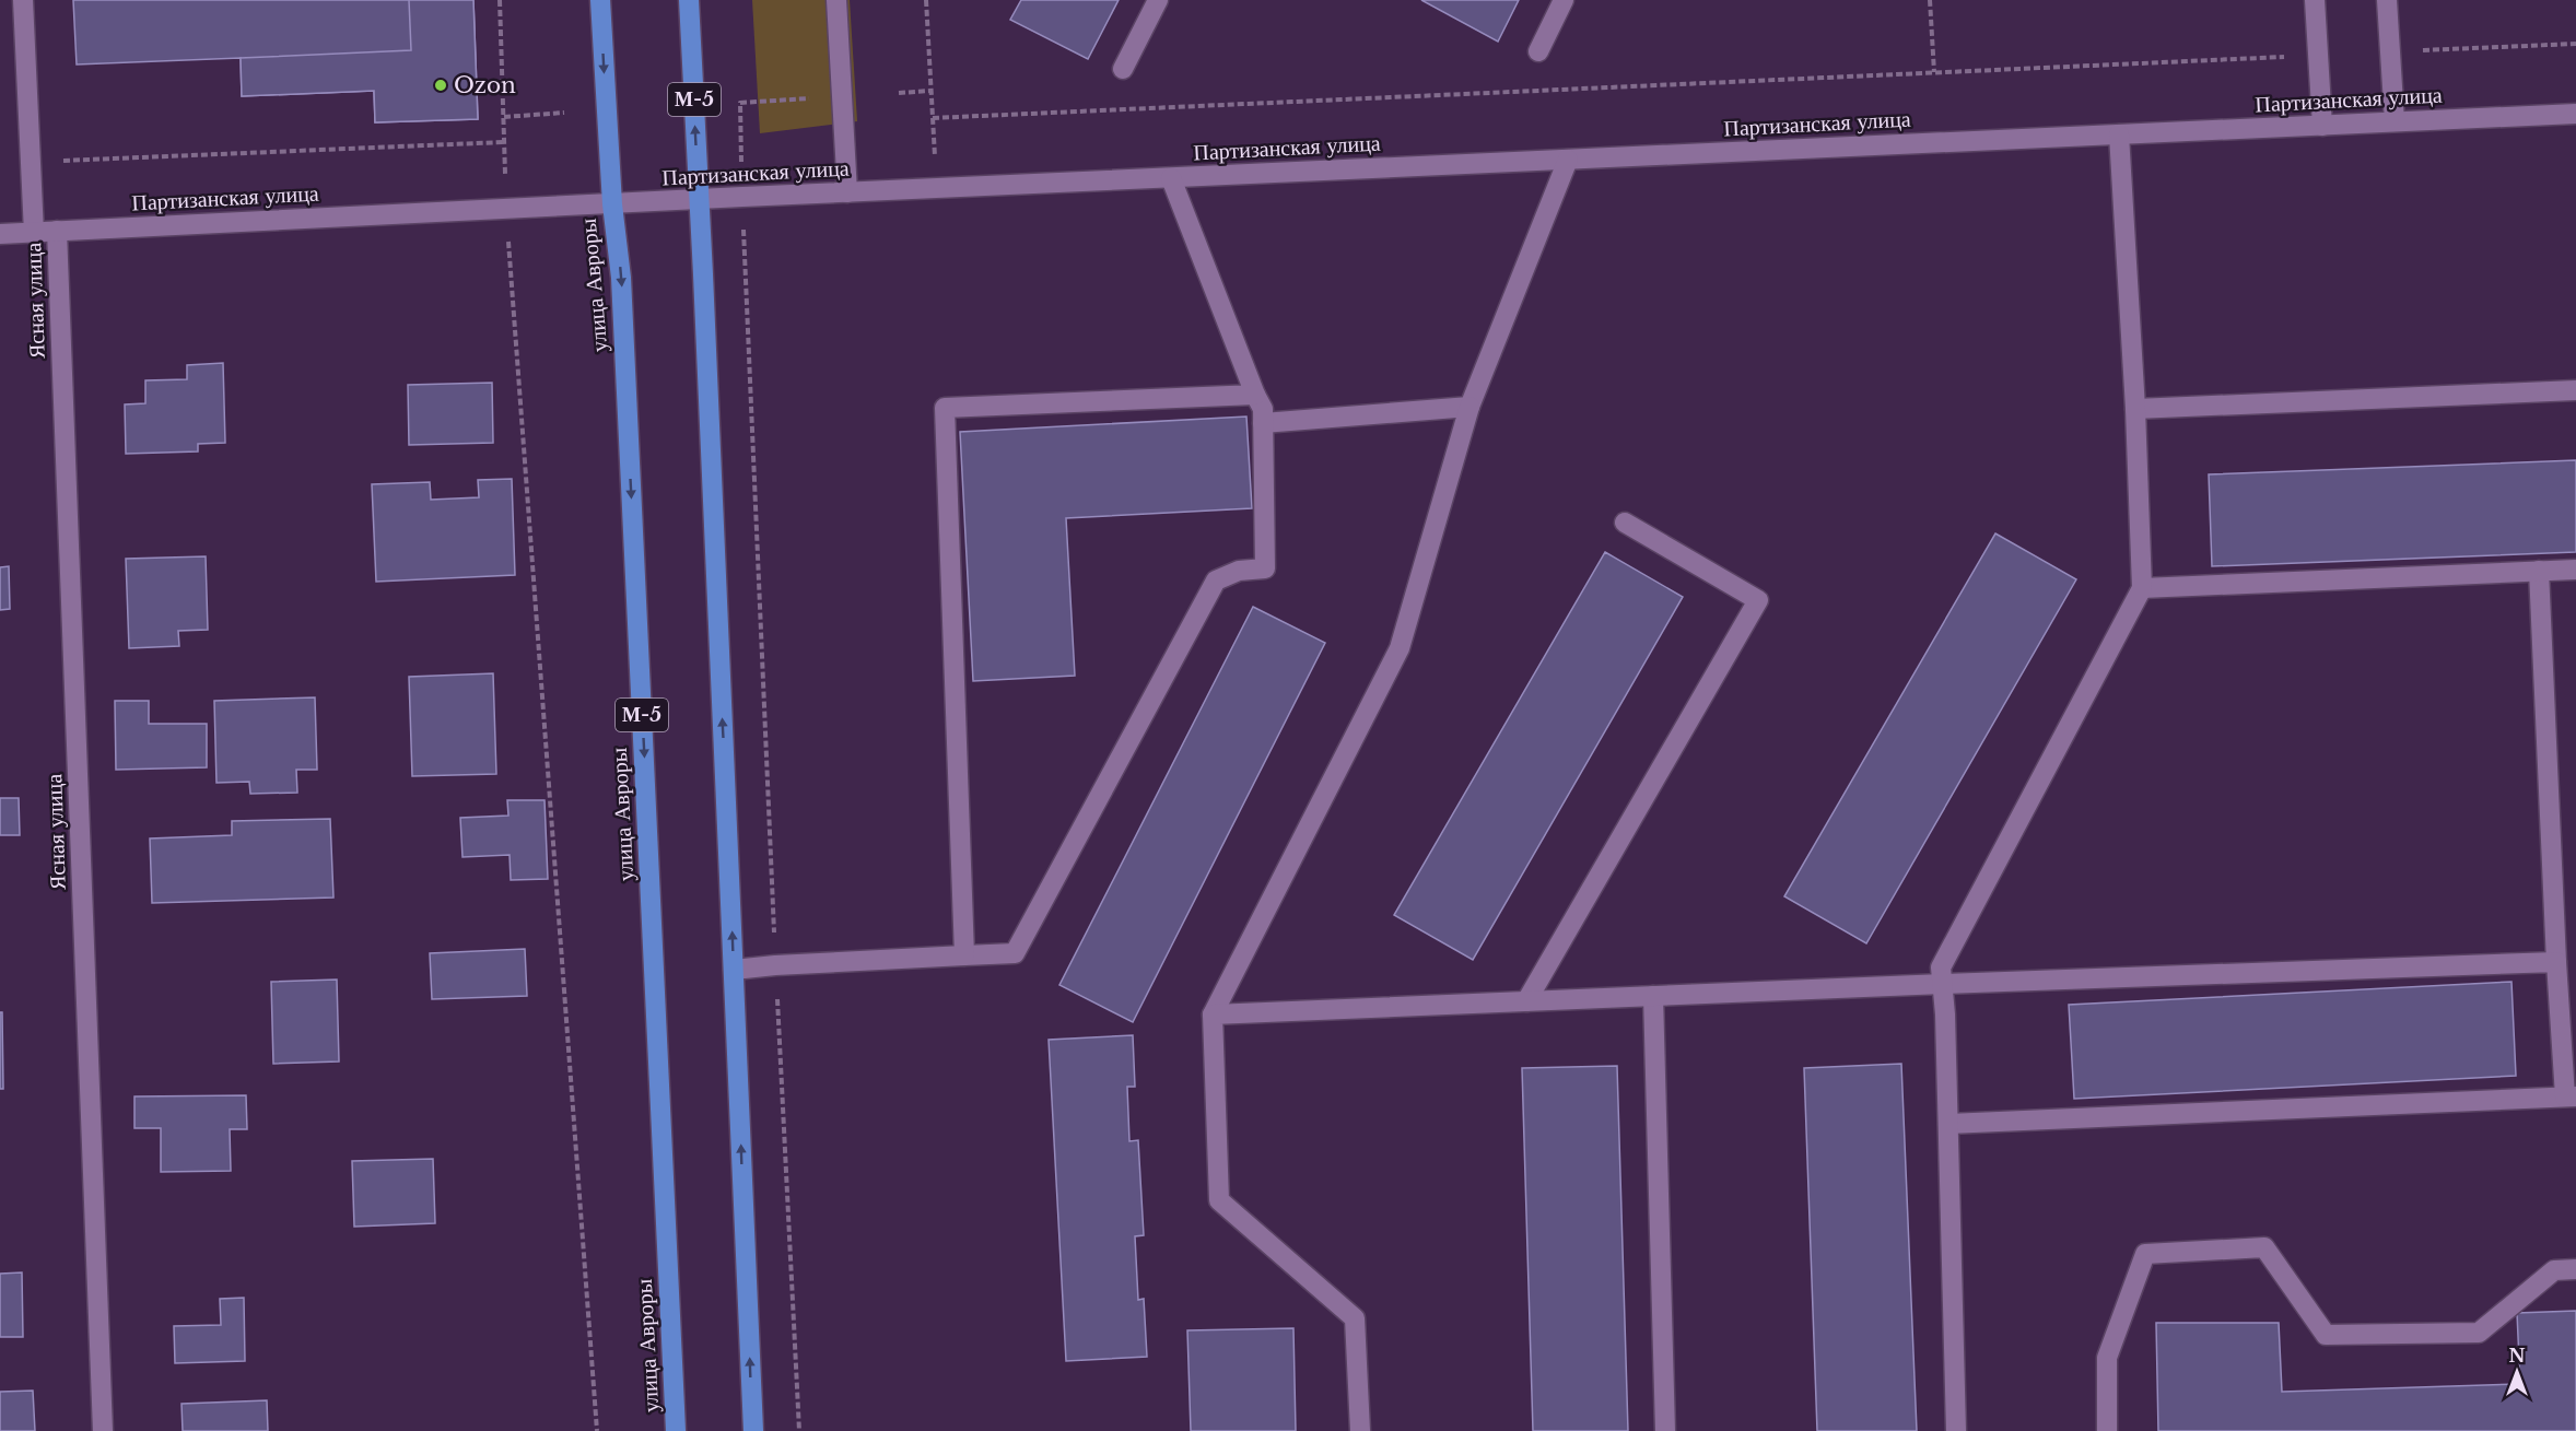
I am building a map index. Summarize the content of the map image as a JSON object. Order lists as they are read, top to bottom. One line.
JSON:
{"streets":{"main road":["М-5","улица Авроры"],"street":["Партизанская улица","Ясная улица"]},"crossings":[["М-5","Партизанская улица"],["Партизанская улица","улица Авроры"],["Партизанская улица","Ясная улица"]],"places":["Ozon"],"north":"top"}
